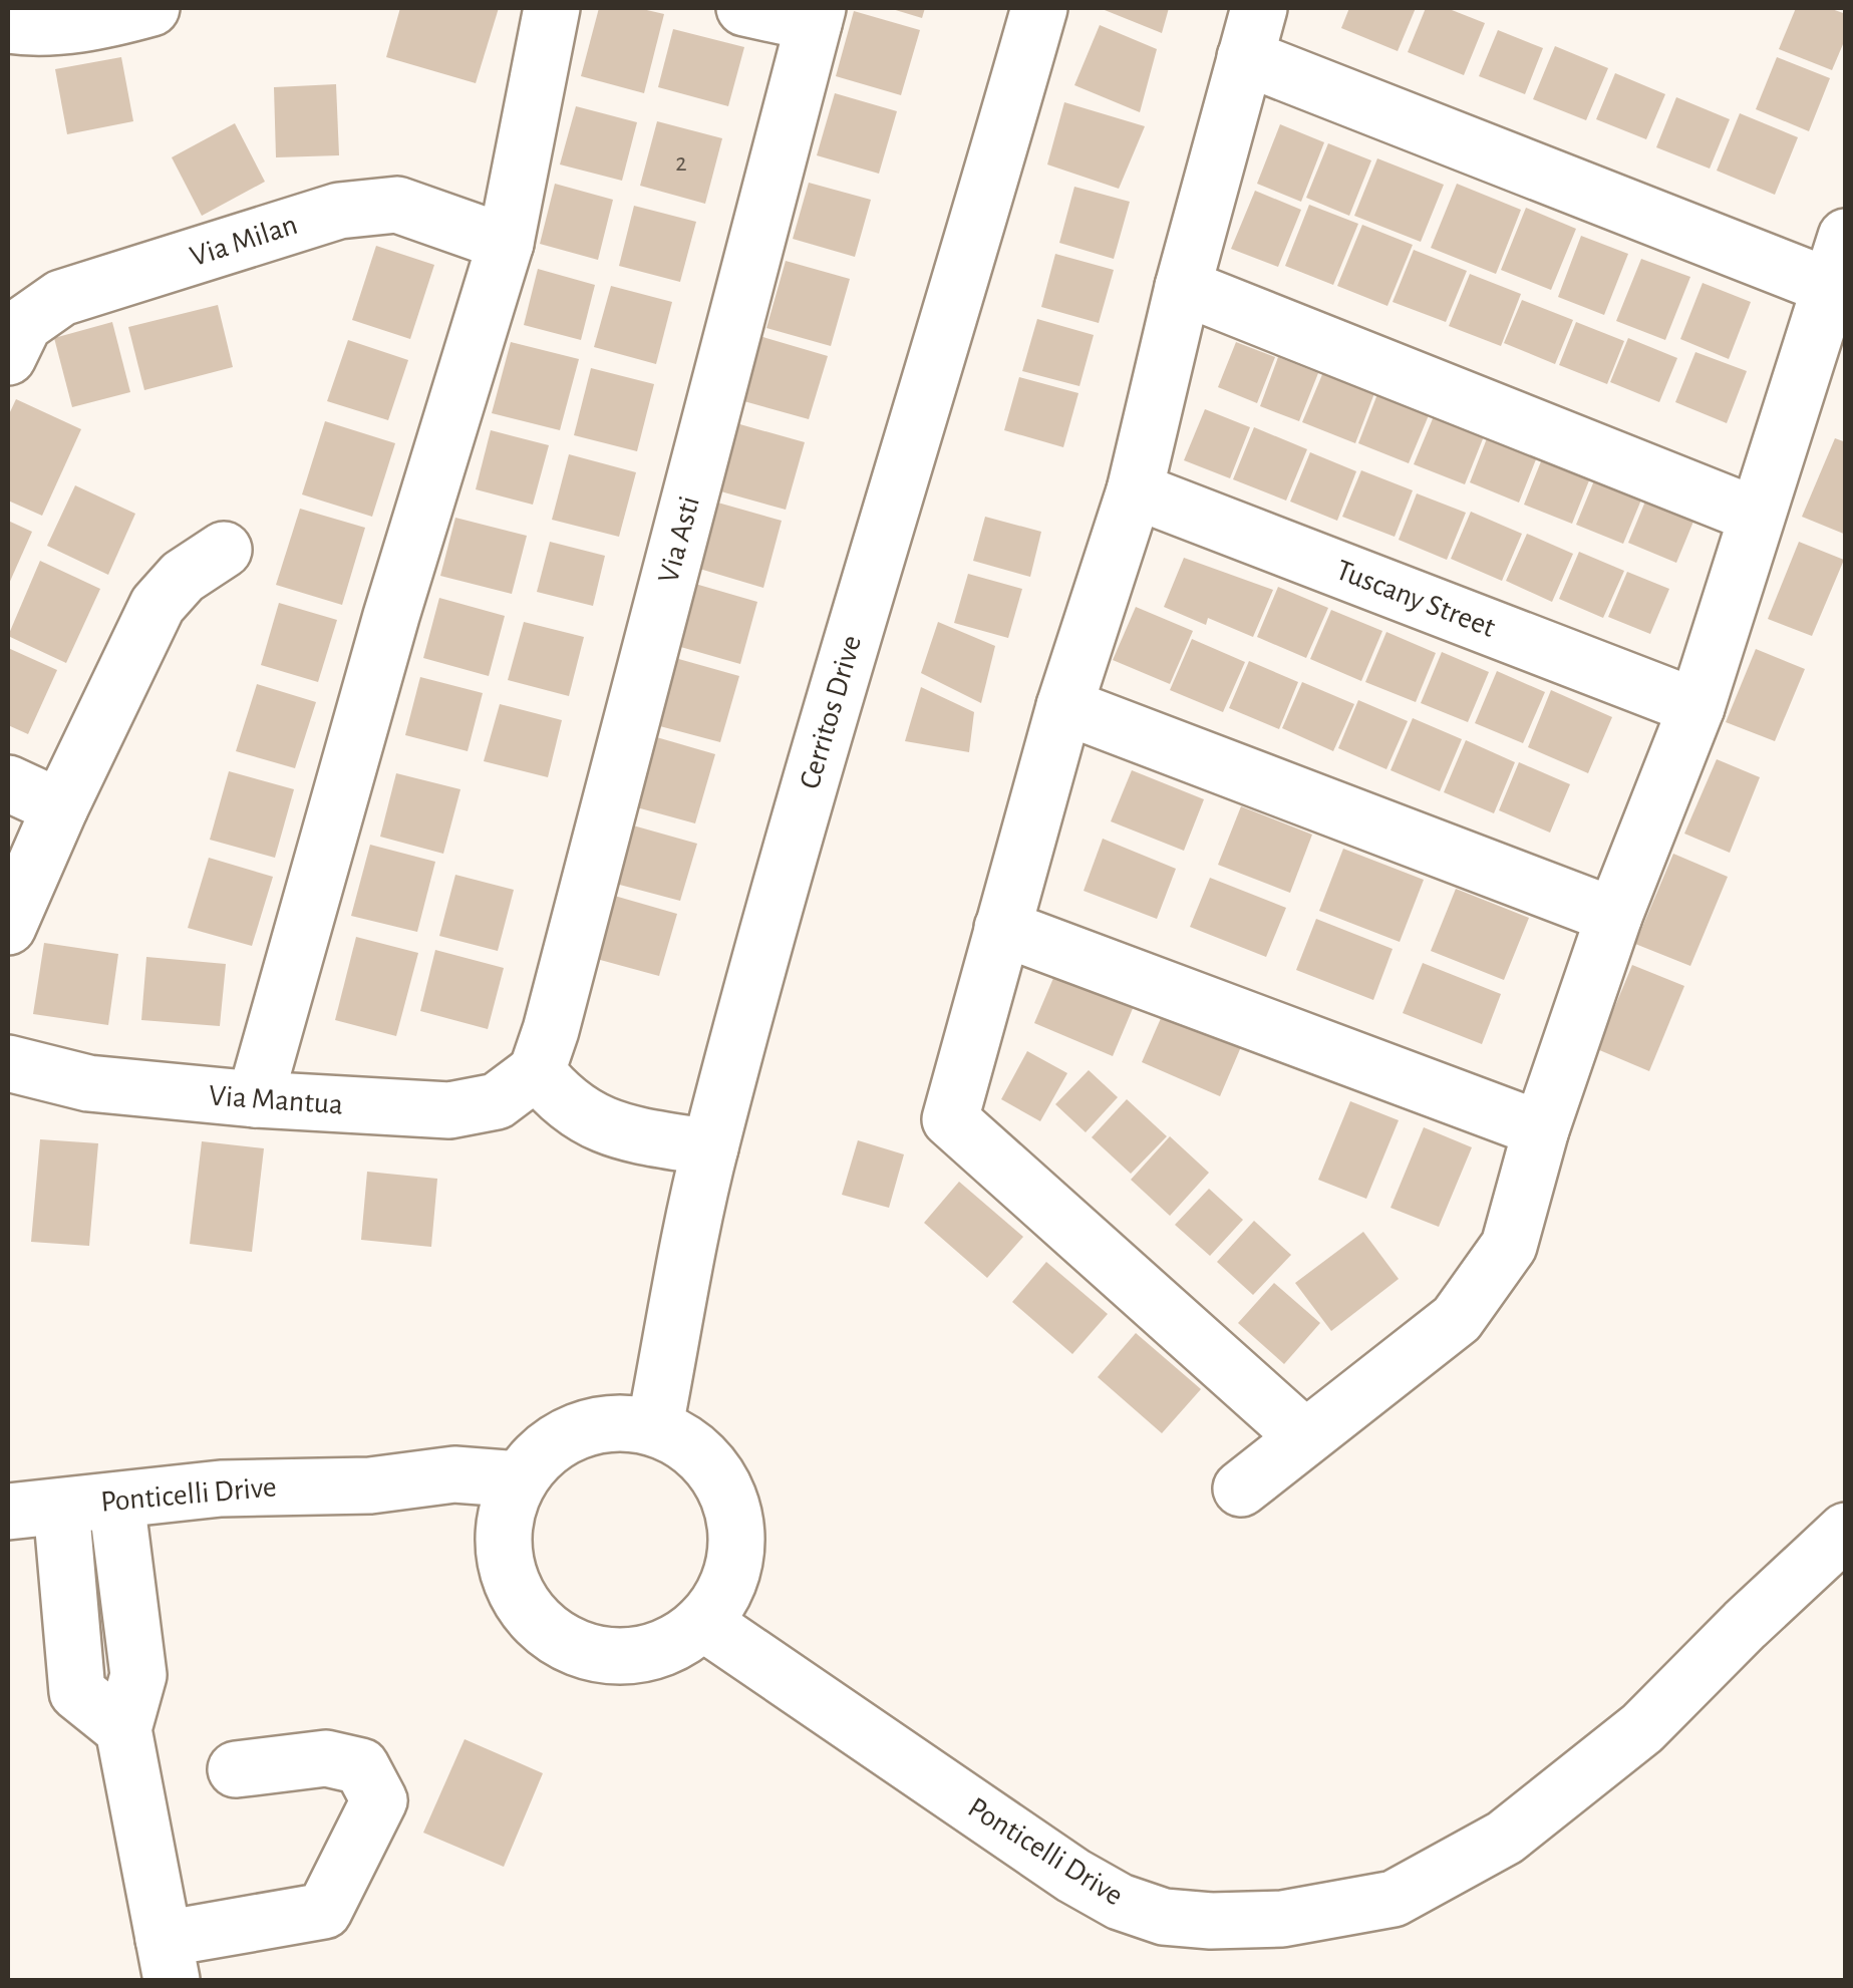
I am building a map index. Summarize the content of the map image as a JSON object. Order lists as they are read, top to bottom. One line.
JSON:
{"streets":{"street":["Via Milan","Via Asti","Tuscany Street","Cerritos Drive","Via Mantua","Ponticelli Drive"]},"crossings":[["Via Asti","Via Mantua"],["Cerritos Drive","Ponticelli Drive"]],"house_numbers":["2"]}
